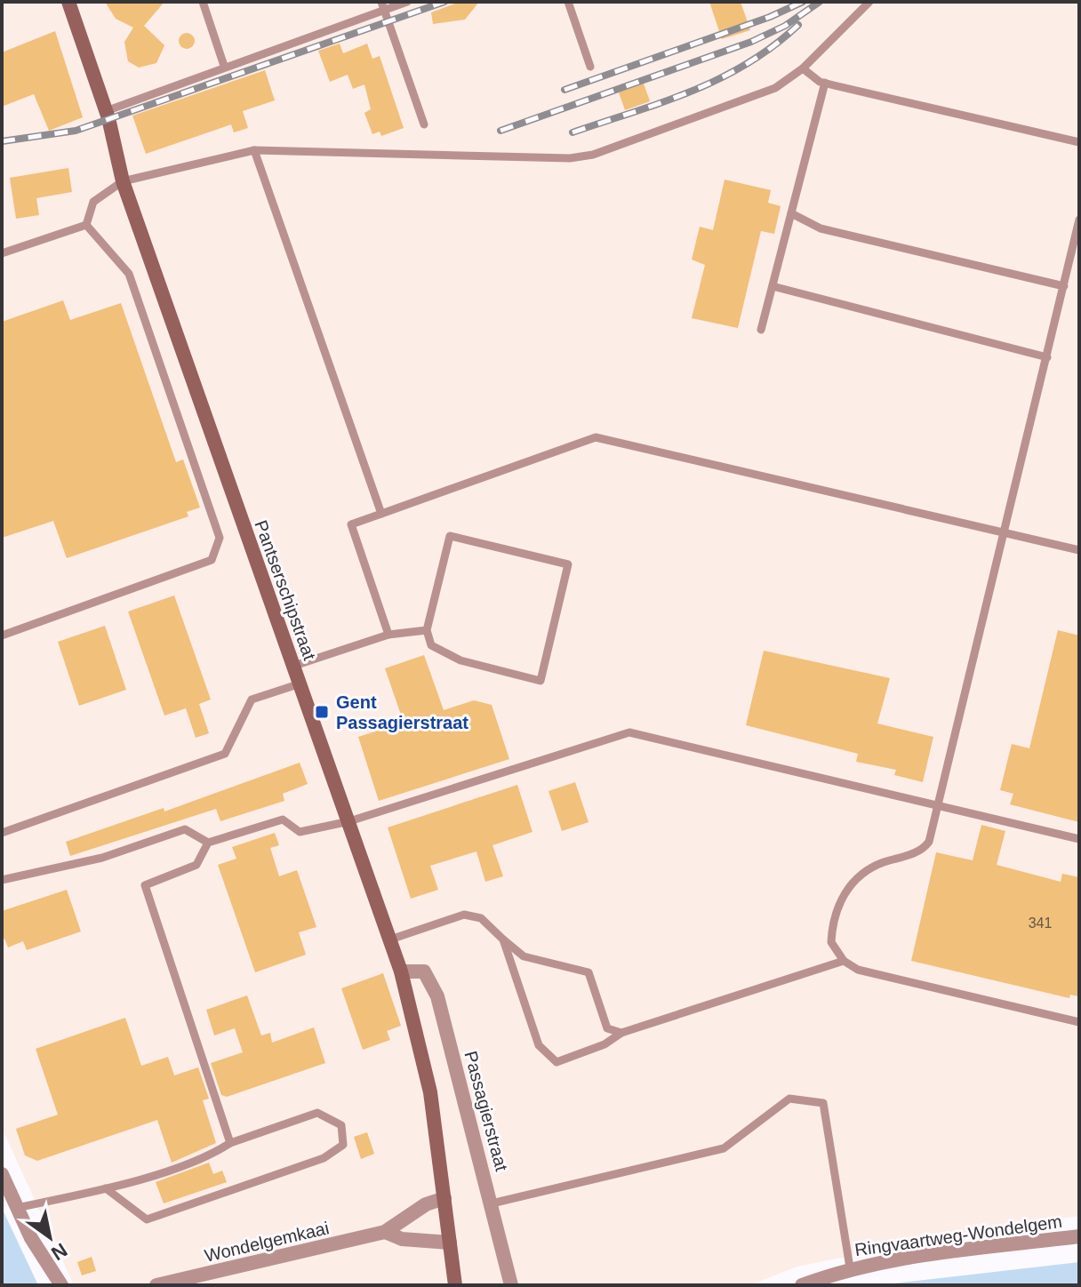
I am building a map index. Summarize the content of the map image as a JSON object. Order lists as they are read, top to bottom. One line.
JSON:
{"streets":{"main road":["Pantserschipstraat"],"street":["Passagierstraat","Ringvaartweg-Wondelgem","Wondelgemkaai"]},"crossings":[["Pantserschipstraat","Passagierstraat"],["Pantserschipstraat","Wondelgemkaai"]],"places":{"transit":["Gent Passagierstraat"]},"house_numbers":["341"],"north":"bottom right"}
